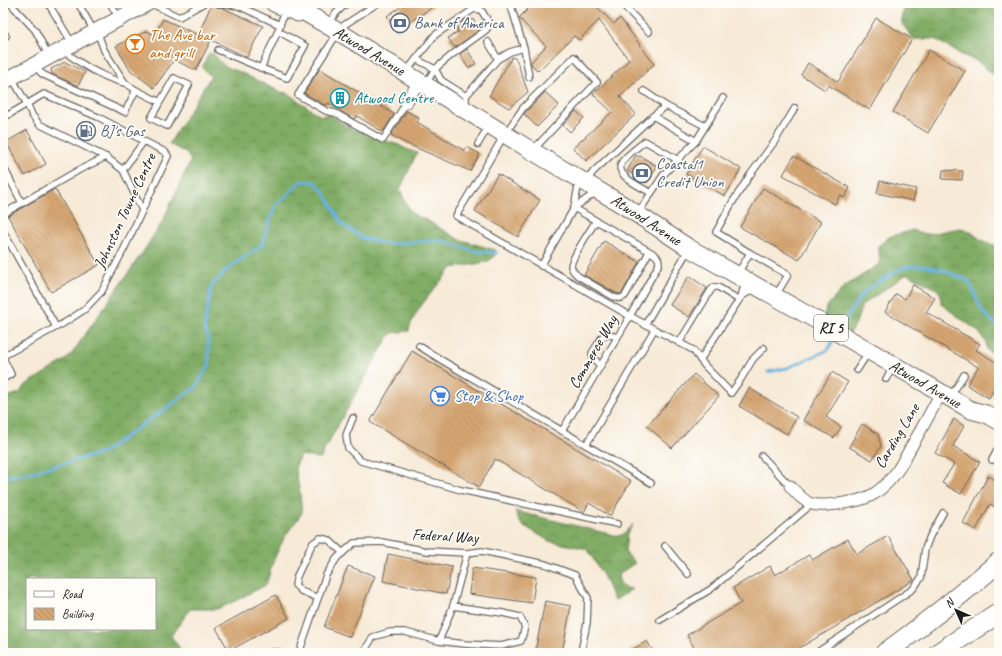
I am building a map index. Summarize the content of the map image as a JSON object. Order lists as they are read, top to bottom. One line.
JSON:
{"streets":{"main road":["Atwood Avenue","RI 5"],"street":["Carding Lane"],"lane":["Johnston Towne Centre","Commerce Way","Federal Way"]},"crossings":[["Atwood Avenue","Commerce Way"],["Atwood Avenue","Carding Lane"]],"places":{"bank":["Bank of America","Coastal1 Credit Union"],"bar":["The Ave bar and grill"],"building":["Atwood Centre"],"fuel station":["BJ's Gas"],"supermarket":["Stop & Shop"]},"legend":["Road","Building"],"north":"top left"}
